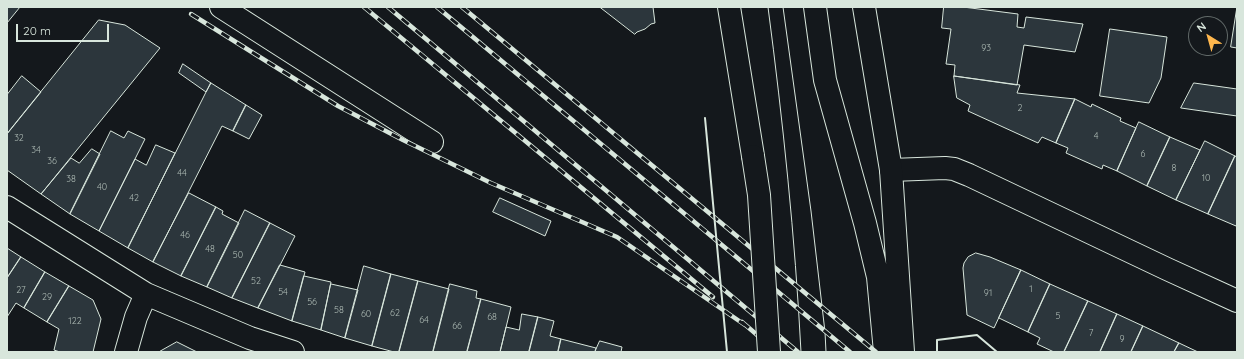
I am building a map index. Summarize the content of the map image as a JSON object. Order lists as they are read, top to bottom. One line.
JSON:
{"house_numbers":["93","2","4","32","34","6","36","8","44","10","38","40","42","46","48","50","52","1","27","54","91","29","56","58","62","60","5","68","64","122","66","7","9"],"scale_bar":"20 m","north":"top left"}
